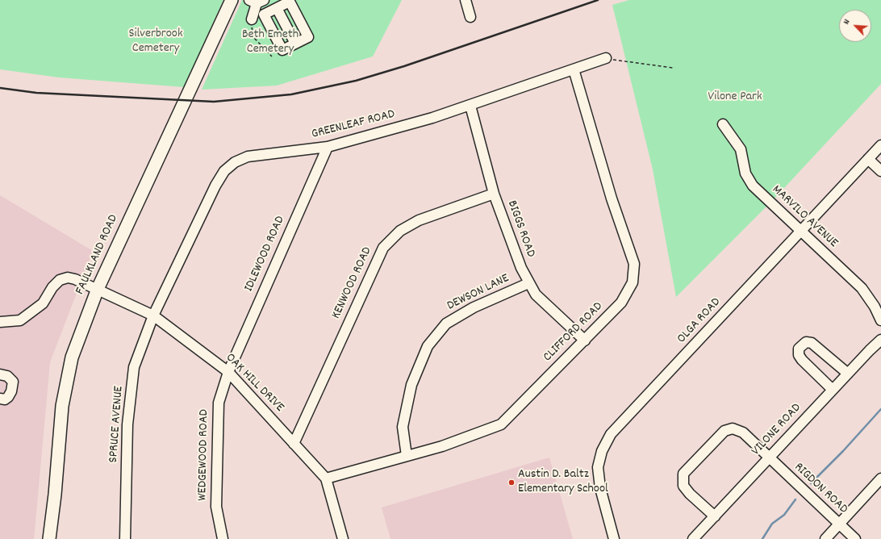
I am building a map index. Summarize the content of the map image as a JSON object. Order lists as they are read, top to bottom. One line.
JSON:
{"streets":{"main road":["FAULKLAND ROAD"],"street":["GREENLEAF ROAD","MARVILO AVENUE","BIGGS ROAD","IDLEWOOD ROAD","KENWOOD ROAD","DEWSON LANE","OLGA ROAD","CLIFFORD ROAD","OAK HILL DRIVE","SPRUCE AVENUE","VILONE ROAD","WEDGEWOOD ROAD","RIGDON ROAD"]},"crossings":[["GREENLEAF ROAD","BIGGS ROAD"],["GREENLEAF ROAD","IDLEWOOD ROAD"],["GREENLEAF ROAD","CLIFFORD ROAD"],["GREENLEAF ROAD","OAK HILL DRIVE"],["GREENLEAF ROAD","SPRUCE AVENUE"],["MARVILO AVENUE","OLGA ROAD"],["BIGGS ROAD","KENWOOD ROAD"],["BIGGS ROAD","DEWSON LANE"],["BIGGS ROAD","CLIFFORD ROAD"],["IDLEWOOD ROAD","OAK HILL DRIVE"],["IDLEWOOD ROAD","WEDGEWOOD ROAD"],["FAULKLAND ROAD","OAK HILL DRIVE"],["KENWOOD ROAD","OAK HILL DRIVE"],["DEWSON LANE","CLIFFORD ROAD"],["CLIFFORD ROAD","OAK HILL DRIVE"],["OAK HILL DRIVE","SPRUCE AVENUE"],["OAK HILL DRIVE","WEDGEWOOD ROAD"],["VILONE ROAD","RIGDON ROAD"]],"parks":["Silverbrook Cemetery","Beth Emeth Cemetery","Vilone Park"],"places":["Austin D. Baltz Elementary School"],"north":"top left"}
